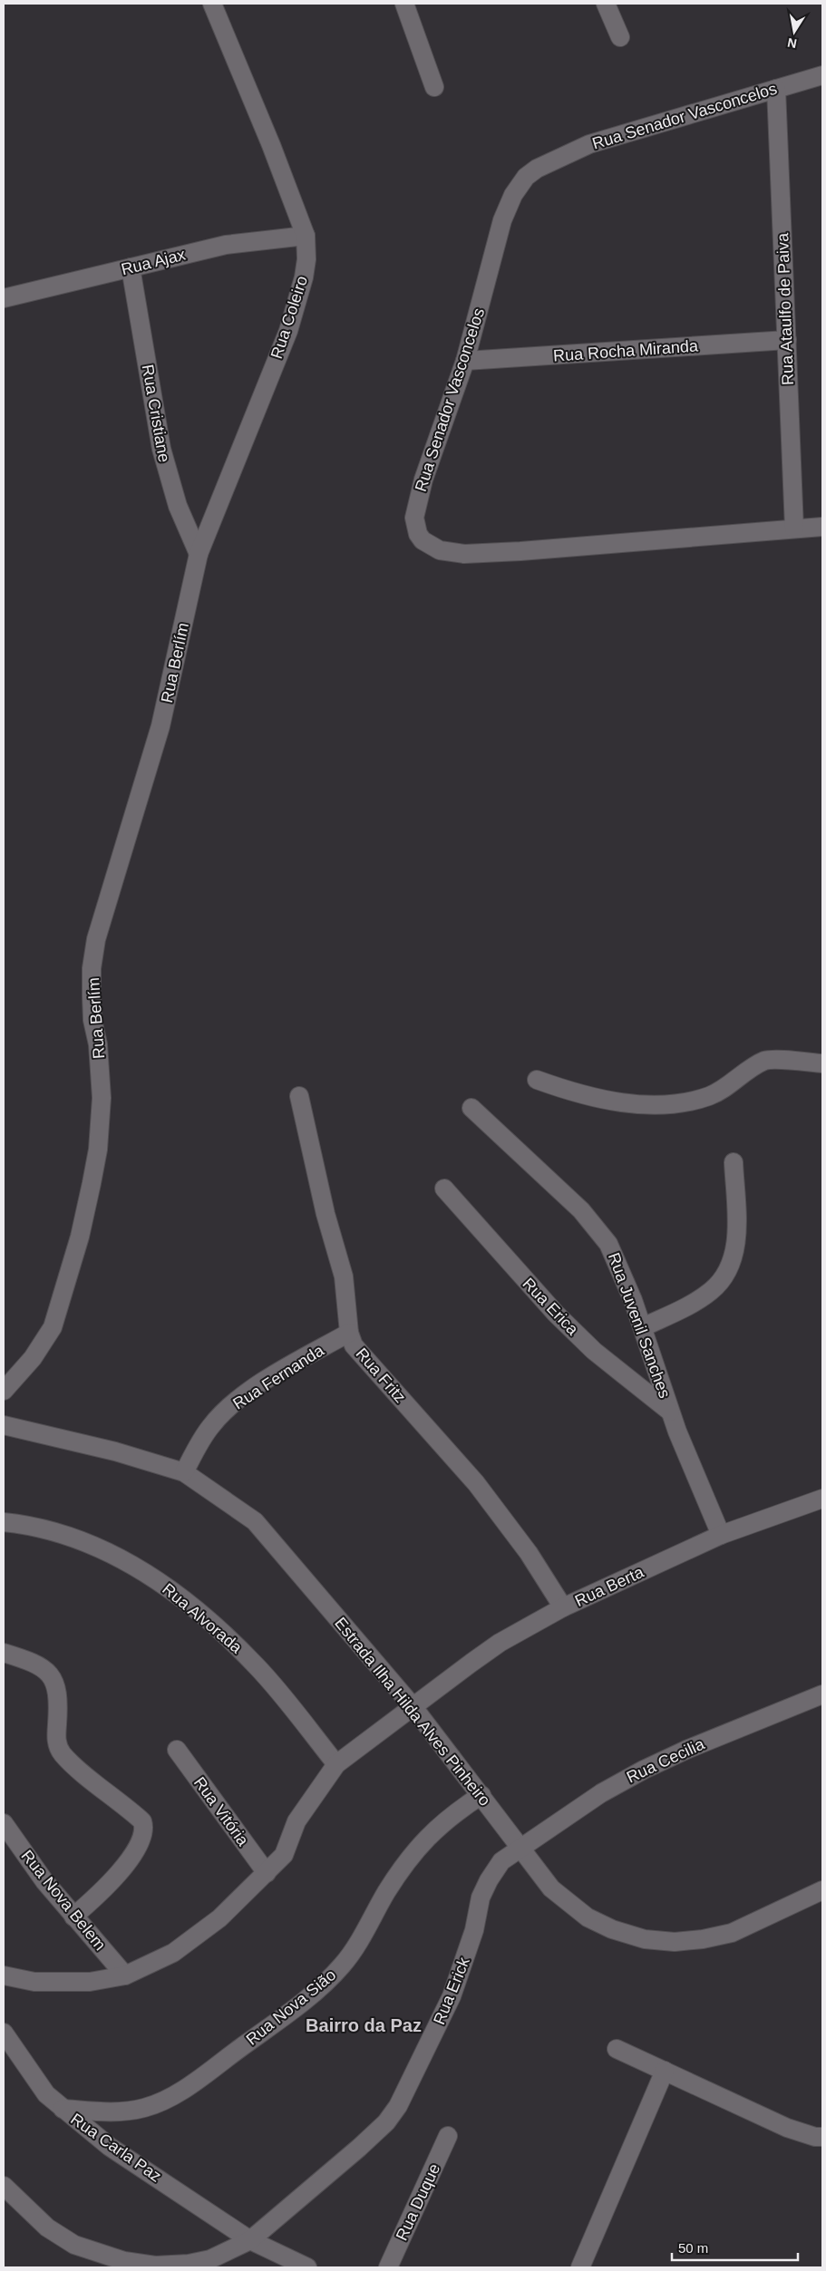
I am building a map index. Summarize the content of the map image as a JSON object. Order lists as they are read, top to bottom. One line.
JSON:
{"streets":{"street":["Rua Senador Vasconcelos","Rua Ajax","Rua Ataulfo de Paiva","Rua Coleiro","Rua Rocha Miranda","Rua Cristiane","Rua Berlím","Rua Erica","Rua Juvenil Sanches","Rua Fritz","Rua Fernanda","Rua Berta","Rua Alvorada","Estrada Ilha Hilda Alves Pinheiro","Rua Cecilia","Rua Vitória","Rua Nova Belem","Rua Erick","Rua Nova Sião","Rua Carla Paz","Rua Duque"]},"crossings":[["Rua Senador Vasconcelos","Rua Ataulfo de Paiva"],["Rua Senador Vasconcelos","Rua Rocha Miranda"],["Rua Ajax","Rua Coleiro"],["Rua Ajax","Rua Cristiane"],["Rua Ataulfo de Paiva","Rua Rocha Miranda"],["Rua Coleiro","Rua Cristiane"],["Rua Coleiro","Rua Berlím"],["Rua Cristiane","Rua Berlím"],["Rua Erica","Rua Juvenil Sanches"],["Rua Juvenil Sanches","Rua Berta"],["Rua Fritz","Rua Fernanda"],["Rua Fritz","Rua Berta"],["Rua Fernanda","Estrada Ilha Hilda Alves Pinheiro"],["Rua Berta","Rua Alvorada"],["Rua Berta","Estrada Ilha Hilda Alves Pinheiro"],["Rua Berta","Rua Vitória"],["Rua Berta","Rua Nova Belem"],["Estrada Ilha Hilda Alves Pinheiro","Rua Cecilia"],["Estrada Ilha Hilda Alves Pinheiro","Rua Erick"],["Estrada Ilha Hilda Alves Pinheiro","Rua Nova Sião"],["Rua Cecilia","Rua Erick"],["Rua Erick","Rua Carla Paz"],["Rua Nova Sião","Rua Carla Paz"]],"districts":["Bairro da Paz"],"scale_bar":"50 m","north":"bottom"}
